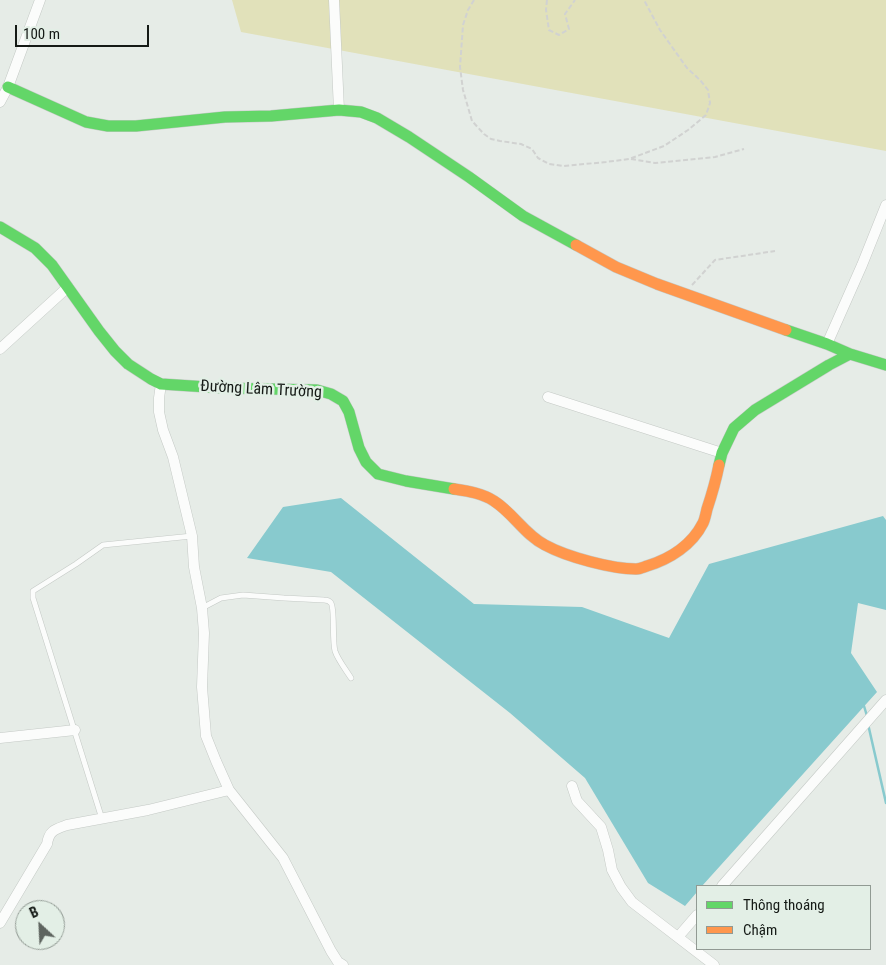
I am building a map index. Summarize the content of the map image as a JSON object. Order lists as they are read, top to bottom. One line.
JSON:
{"streets":{"street":["Đường Lâm Trường"]},"legend":["Thông thoáng","Chậm"],"scale_bar":"100 m","north":"top left"}
